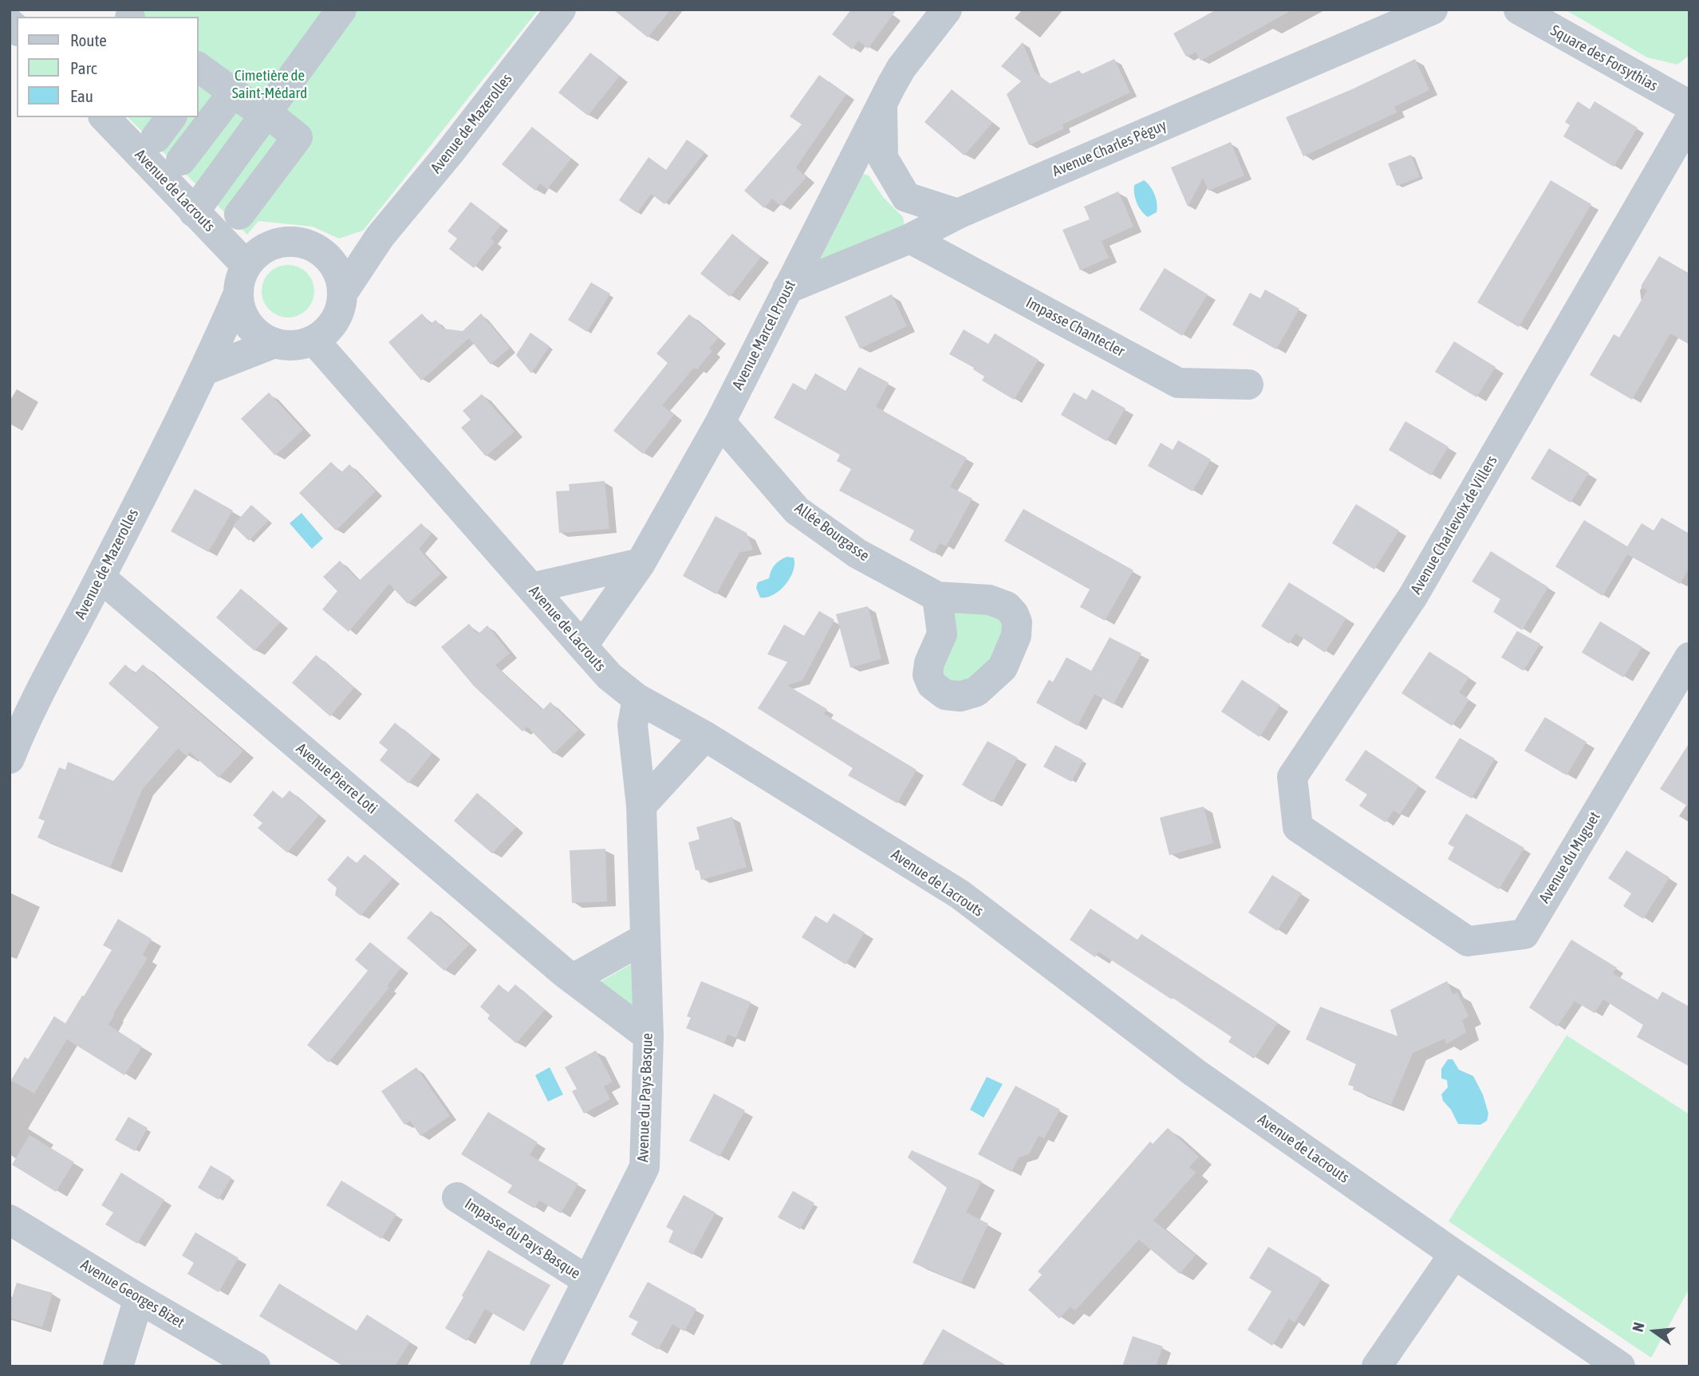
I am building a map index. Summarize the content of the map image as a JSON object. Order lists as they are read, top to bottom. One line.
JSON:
{"streets":{"street":["Square des Forsythias","Avenue de Mazerolles","Avenue Charles Péguy","Avenue de Lacrouts","Impasse Chantecler","Avenue Marcel Proust","Avenue Charlevoix de Villers","Allée Bourgasse","Avenue Pierre Loti","Avenue du Muguet","Avenue du Pays Basque","Impasse du Pays Basque","Avenue Georges Bizet"]},"crossings":[["Avenue de Mazerolles","Avenue de Lacrouts"],["Avenue de Mazerolles","Avenue Pierre Loti"],["Avenue Charles Péguy","Impasse Chantecler"],["Avenue Charles Péguy","Avenue Marcel Proust"],["Avenue de Lacrouts","Avenue Marcel Proust"],["Avenue de Lacrouts","Avenue du Pays Basque"],["Avenue Marcel Proust","Allée Bourgasse"],["Avenue Charlevoix de Villers","Avenue du Muguet"],["Avenue Pierre Loti","Avenue du Pays Basque"],["Avenue du Pays Basque","Impasse du Pays Basque"]],"parks":["Cimetière de Saint-Médard"],"legend":["Route","Parc","Eau"],"north":"left"}
